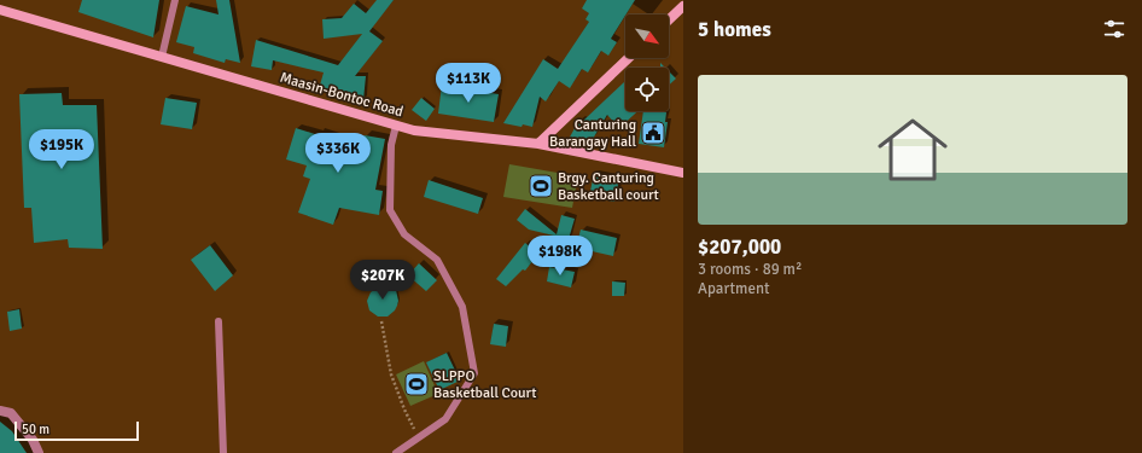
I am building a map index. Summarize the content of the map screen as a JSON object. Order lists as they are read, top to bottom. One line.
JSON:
{"streets":{"main road":["Maasin-Bontoc Road"]},"places":{"public building":["Canturing Barangay Hall"],"sports":["Brgy. Canturing Basketball court","SLPPO Basketball Court"]},"scale_bar":"50 m","north":"bottom right","page":{"heading":"5 homes","list":[{"name":"$207,000","note":"3 rooms · 89 m² · Apartment"}],"price":["$113K","$195K","$336K","$198K","$207K"],"scale":"50 m"}}
